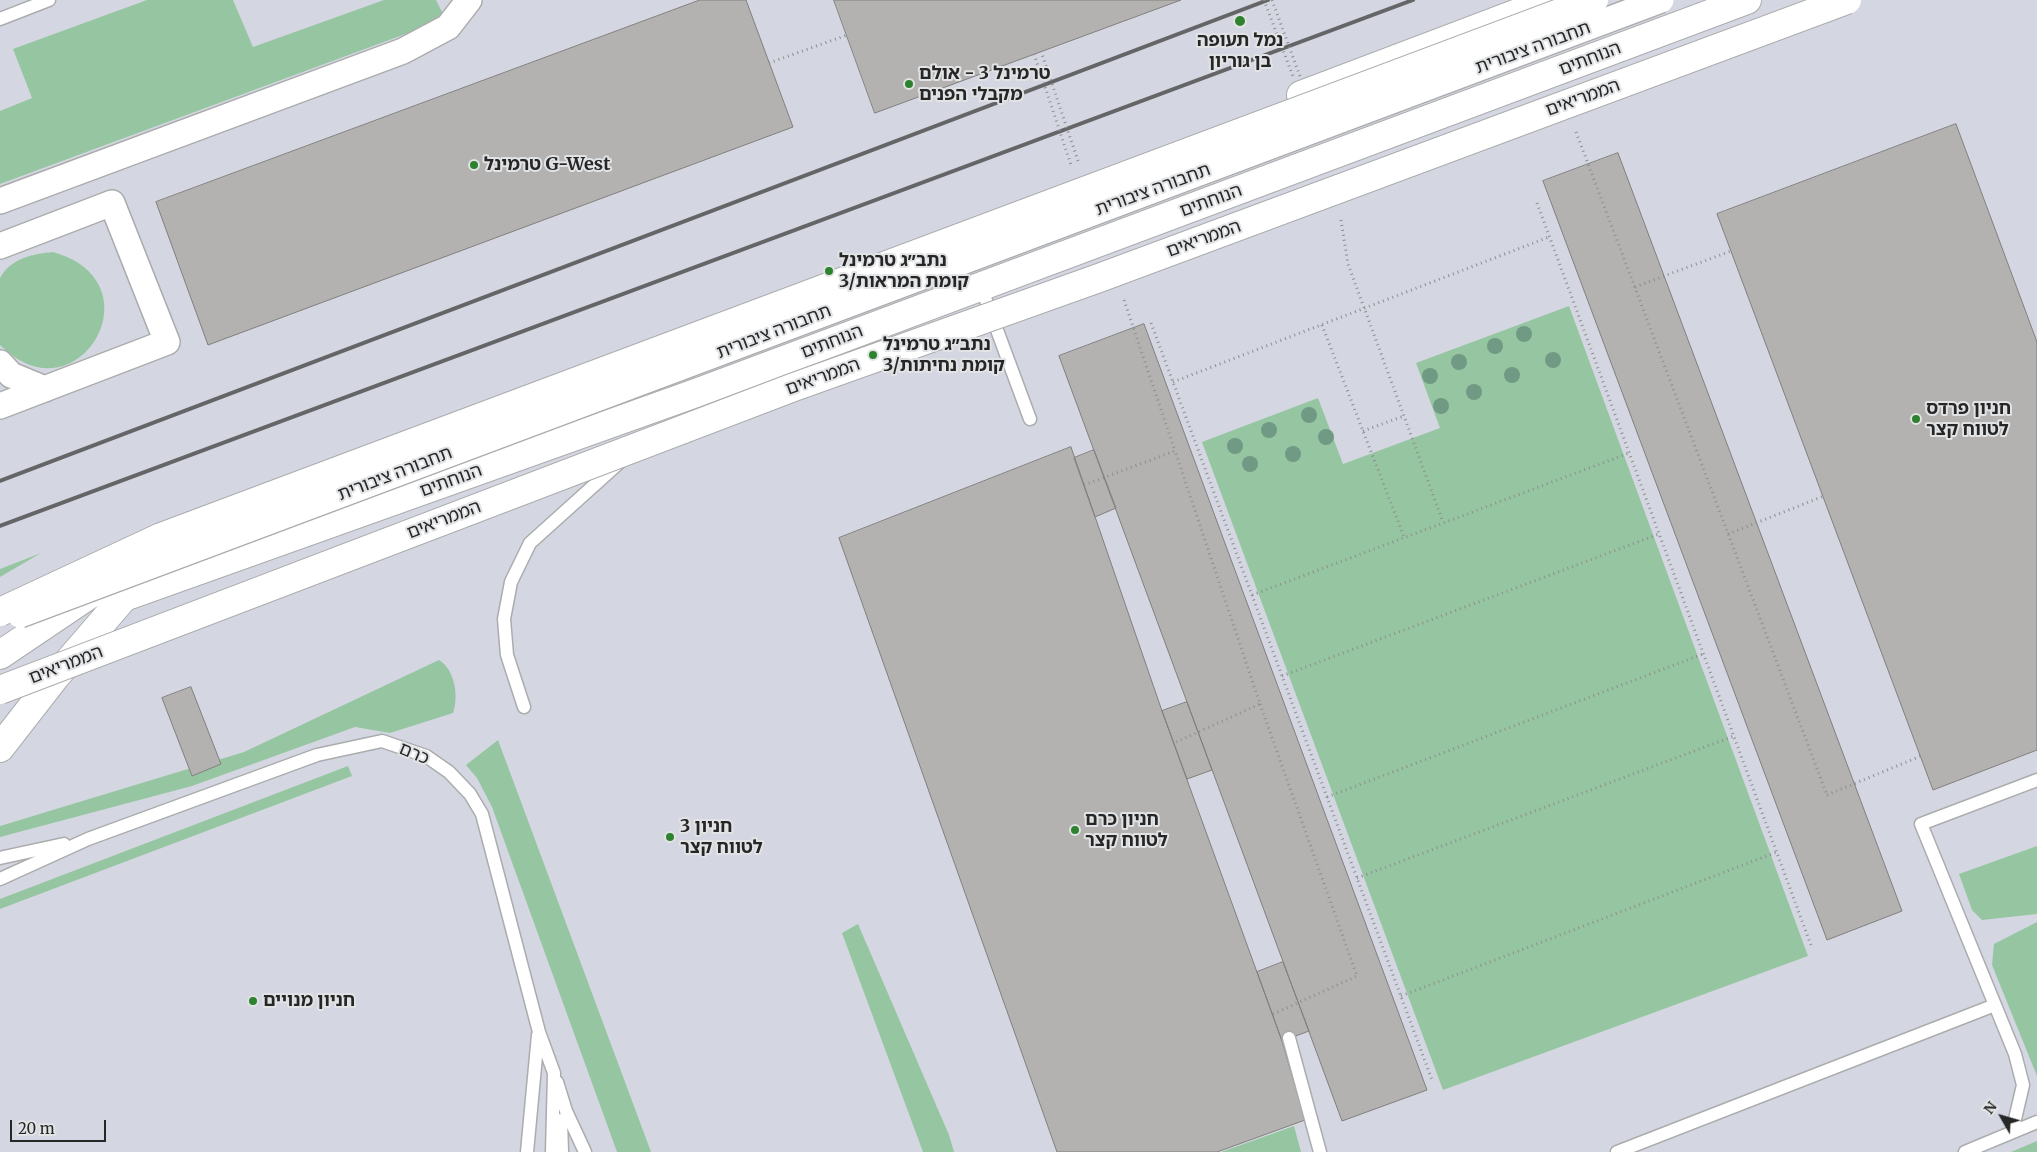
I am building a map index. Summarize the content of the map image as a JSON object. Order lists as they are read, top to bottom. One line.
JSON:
{"streets":{"street":["תחבורה ציבורית","הנוחתים","הממריאים"],"lane":["כרם"]},"places":["נמל תעופה בן גוריון","טרמינל 3 - אולם מקבלי הפנים","טרמינל G-West","נתב״ג טרמינל 3/קומת המראות","נתב״ג טרמינל 3/קומת נחיתות","חניון פרדס לטווח קצר","חניון כרם לטווח קצר","חניון 3 לטווח קצר","חניון מנויים"],"scale_bar":"20 m","north":"top left"}
